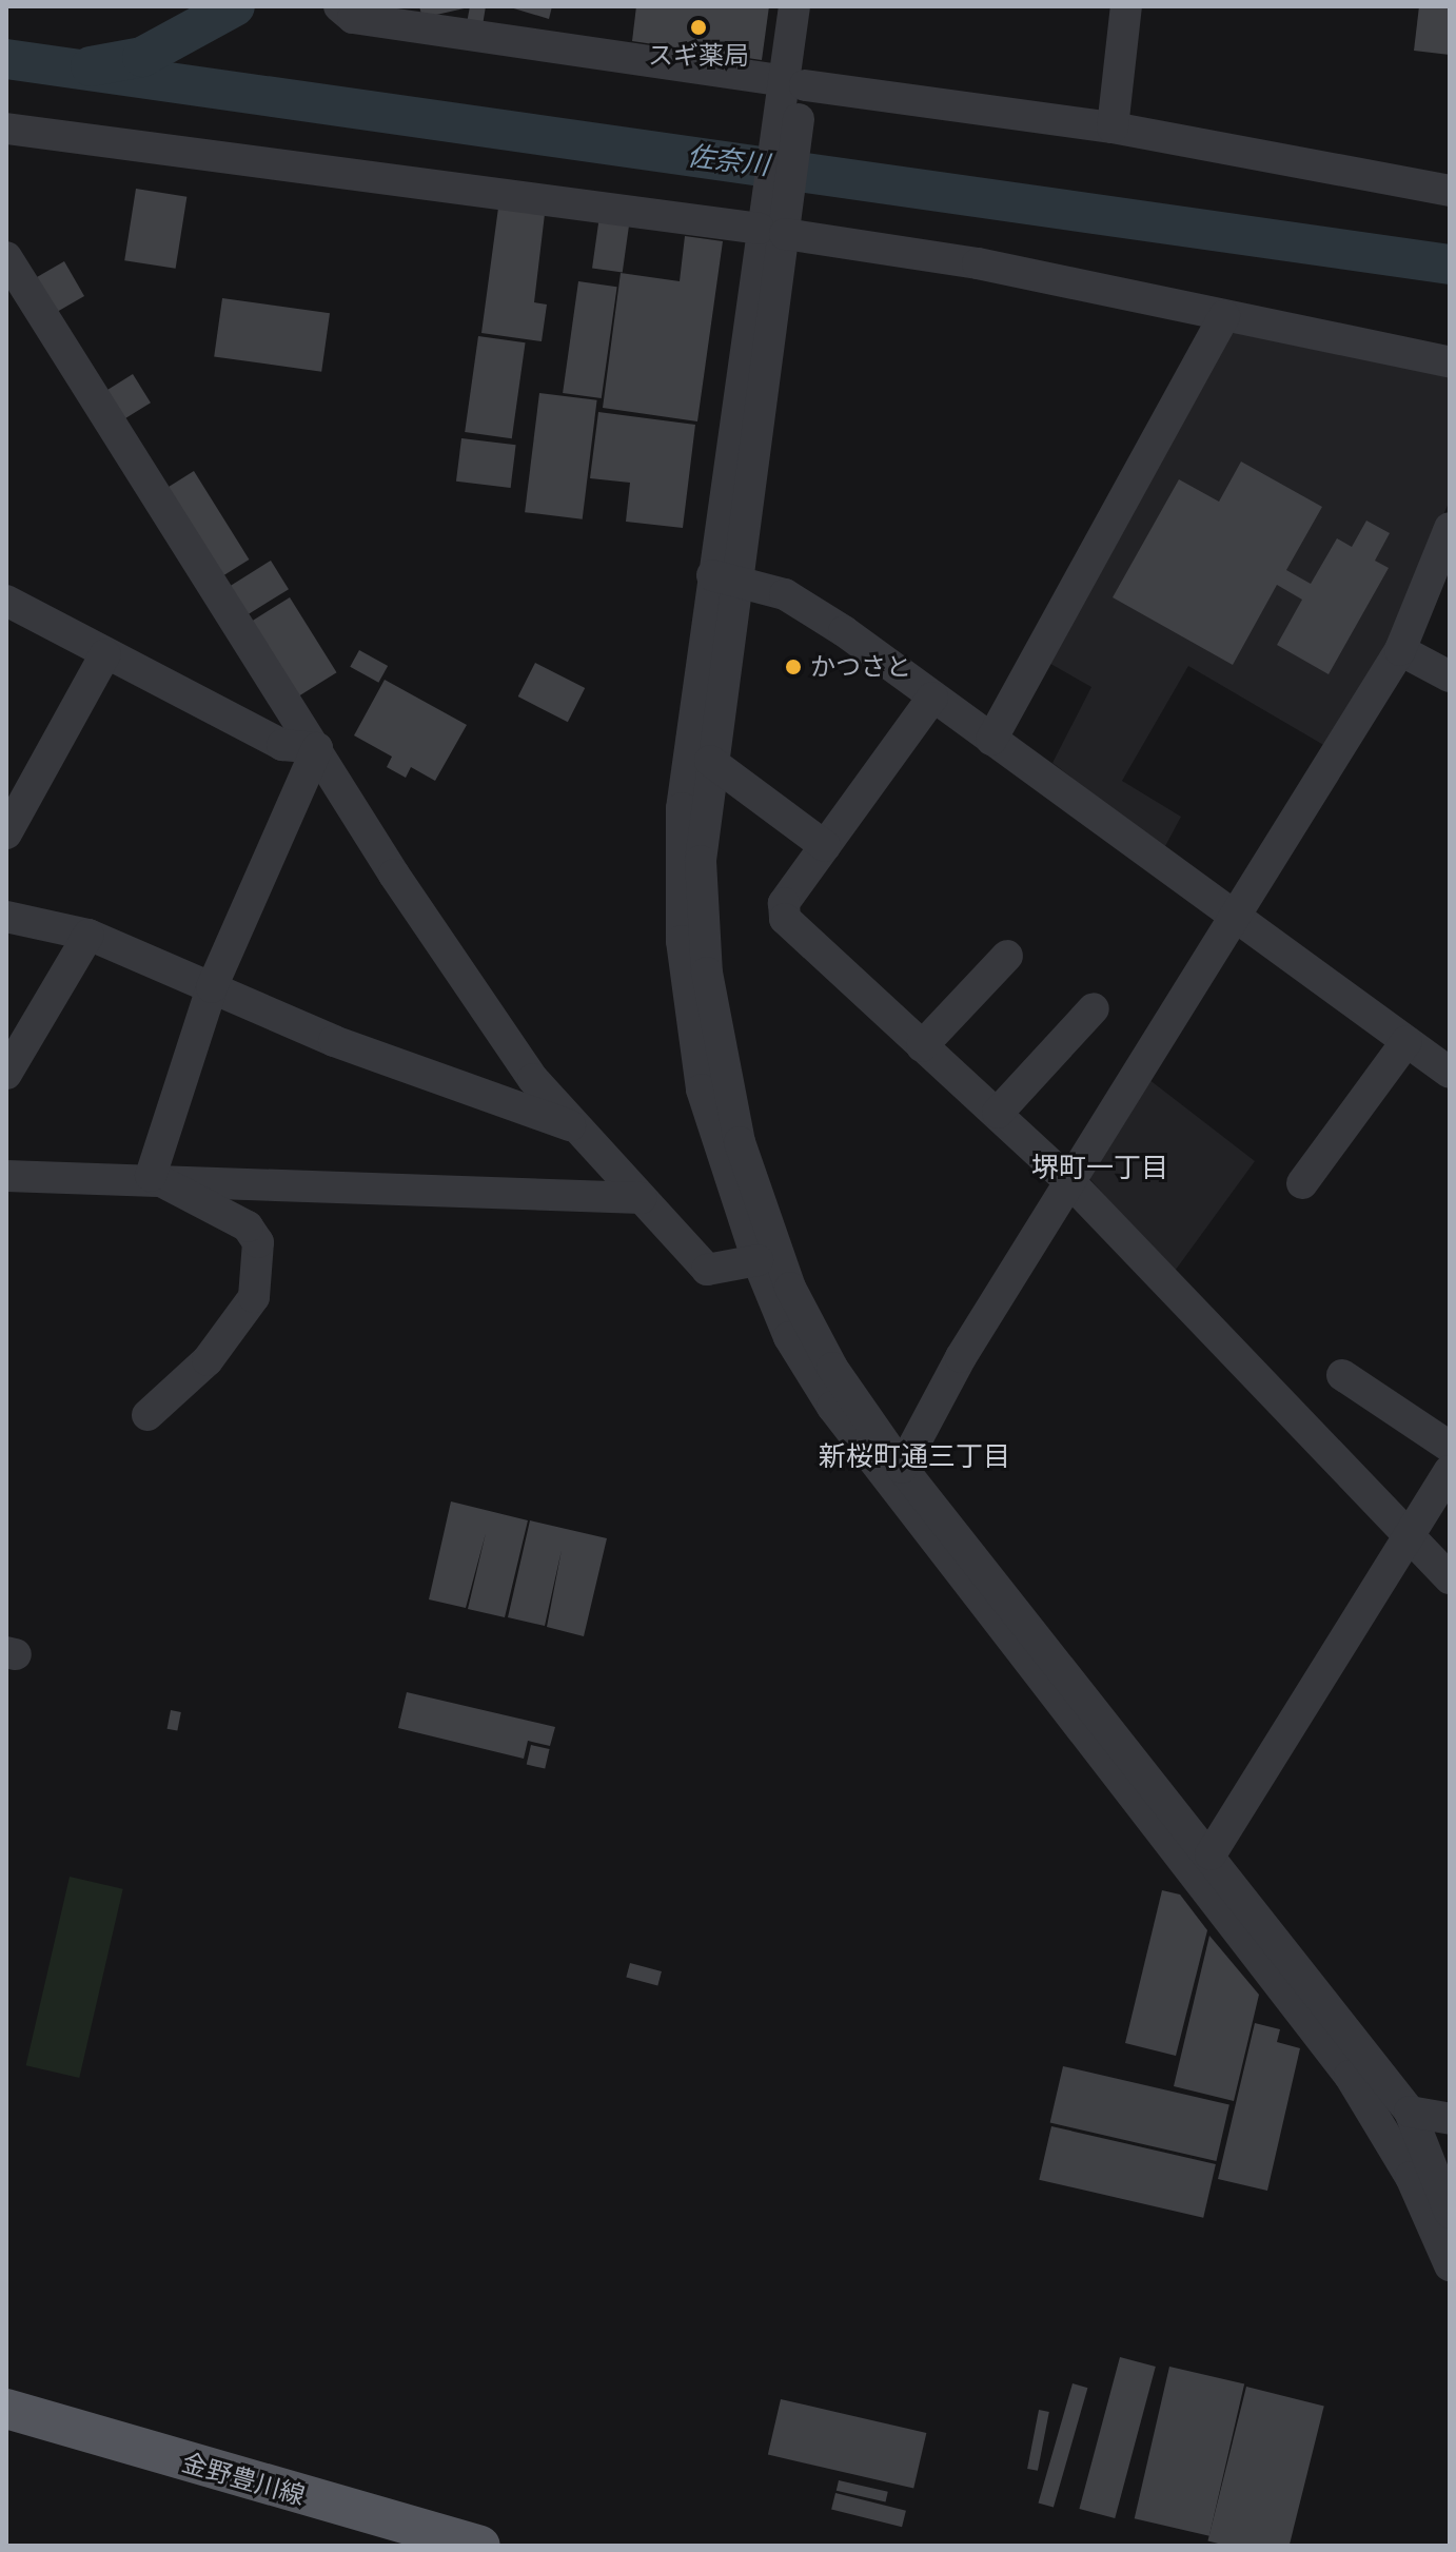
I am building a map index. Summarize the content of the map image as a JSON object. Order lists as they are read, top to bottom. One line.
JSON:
{"streets":{"main road":["金野豊川線"]},"districts":["堺町一丁目","新桜町通三丁目"],"water":["佐奈川"],"places":["スギ薬局","かつさと"]}
